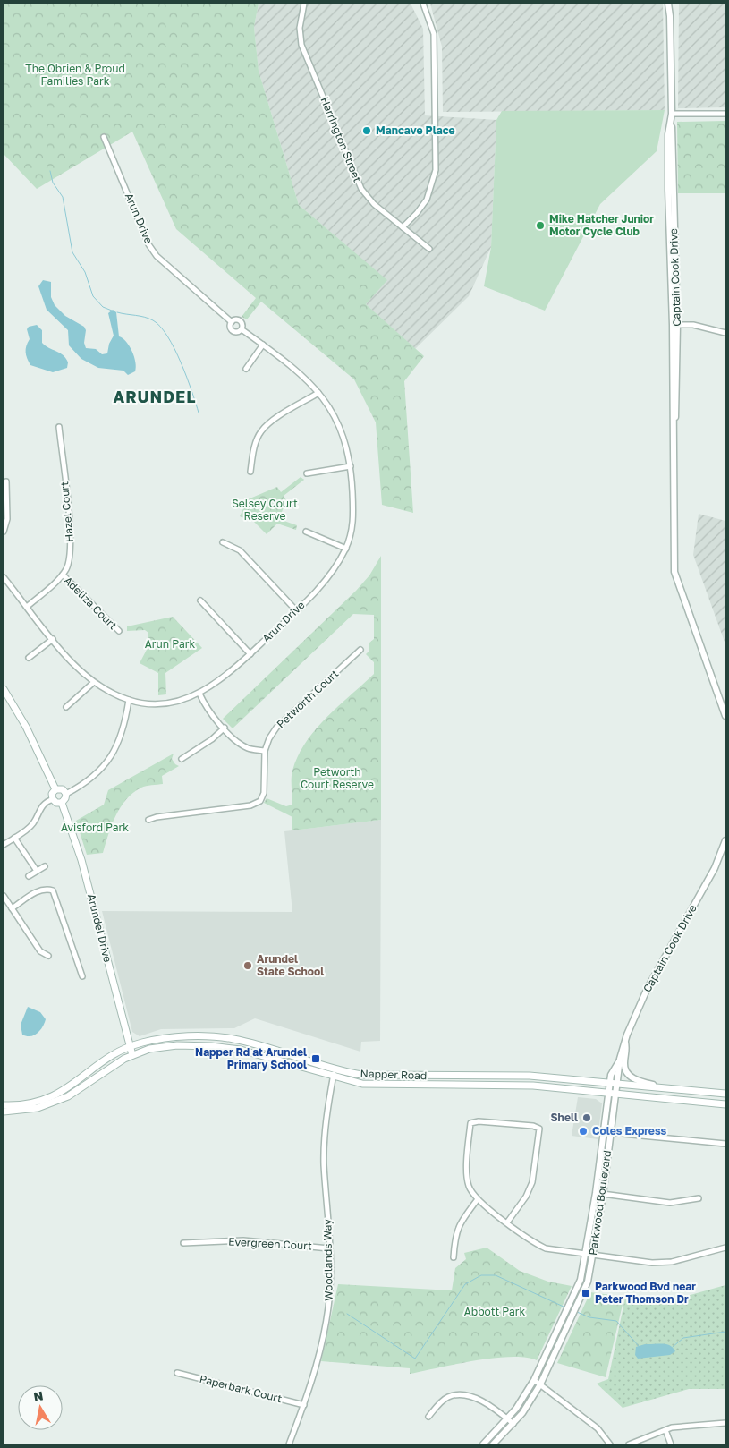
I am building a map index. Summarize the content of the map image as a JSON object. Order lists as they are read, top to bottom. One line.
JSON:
{"streets":{"main road":["Arundel Drive","Napper Road"],"street":["Harrington Street","Arun Drive","Captain Cook Drive","Hazel Court","Adeliza Court","Petworth Court","Parkwood Boulevard","Evergreen Court","Woodlands Way","Paperbark Court"]},"crossings":[["Arun Drive","Hazel Court"],["Captain Cook Drive","Parkwood Boulevard"],["Hazel Court","Adeliza Court"],["Arundel Drive","Napper Road"],["Napper Road","Parkwood Boulevard"],["Napper Road","Woodlands Way"],["Evergreen Court","Woodlands Way"],["Woodlands Way","Paperbark Court"]],"districts":["ARUNDEL"],"parks":["The Obrien & Proud Families Park","Selsey Court Reserve","Arun Park","Petworth Court Reserve","Avisford Park","Abbott Park"],"places":{"other":["Mancave Place","Mike Hatcher Junior Motor Cycle Club","Arundel State School","Shell","Coles Express"],"transit":["Napper Rd at Arundel Primary School","Parkwood Bvd near Peter Thomson Dr"]},"north":"top"}
